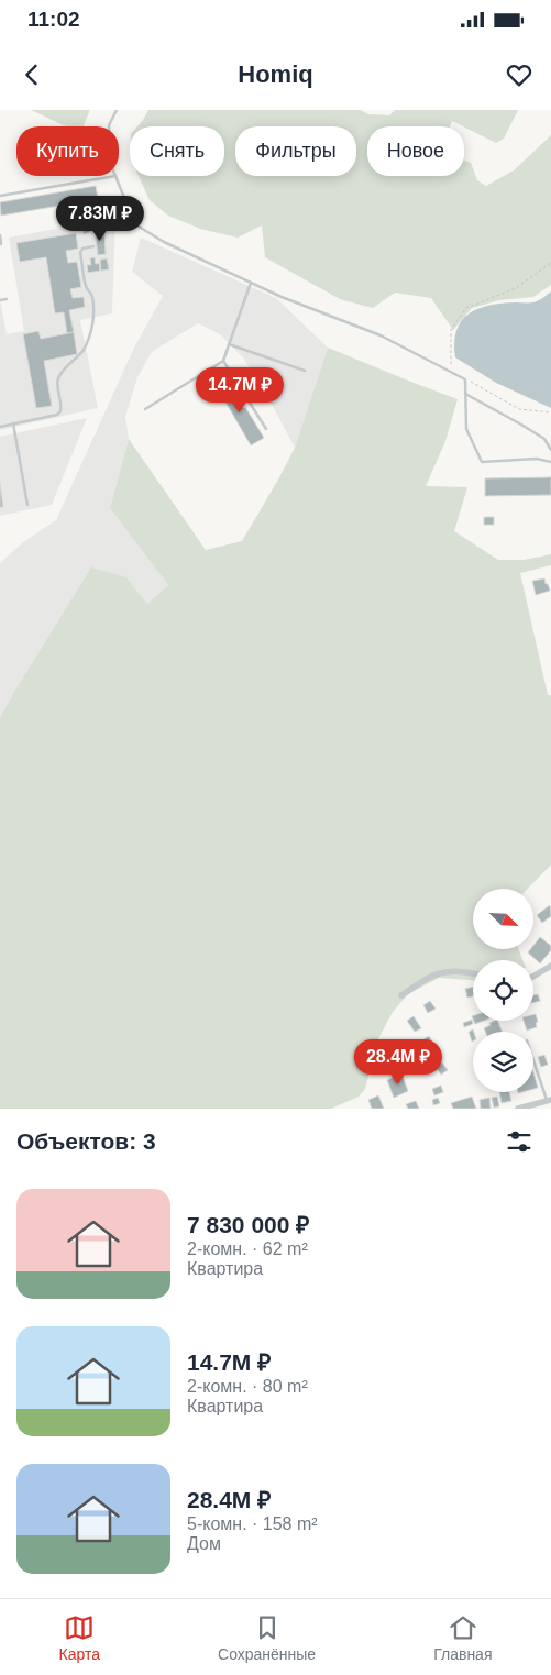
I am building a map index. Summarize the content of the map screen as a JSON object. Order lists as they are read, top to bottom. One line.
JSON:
{"north":"bottom right","page":{"status":"11:02","header":"Homiq","chip":["Купить","Снять","Фильтры","Новое"],"price":["7.83M ₽","14.7M ₽","28.4M ₽"],"heading":"Объектов: 3","list":[{"name":"7 830 000 ₽","note":"2-комн. · 62 m² · Квартира"},{"name":"14.7M ₽","note":"2-комн. · 80 m² · Квартира"},{"name":"28.4M ₽","note":"5-комн. · 158 m² · Дом"}],"tabs":["Карта","Сохранённые","Главная"]}}
